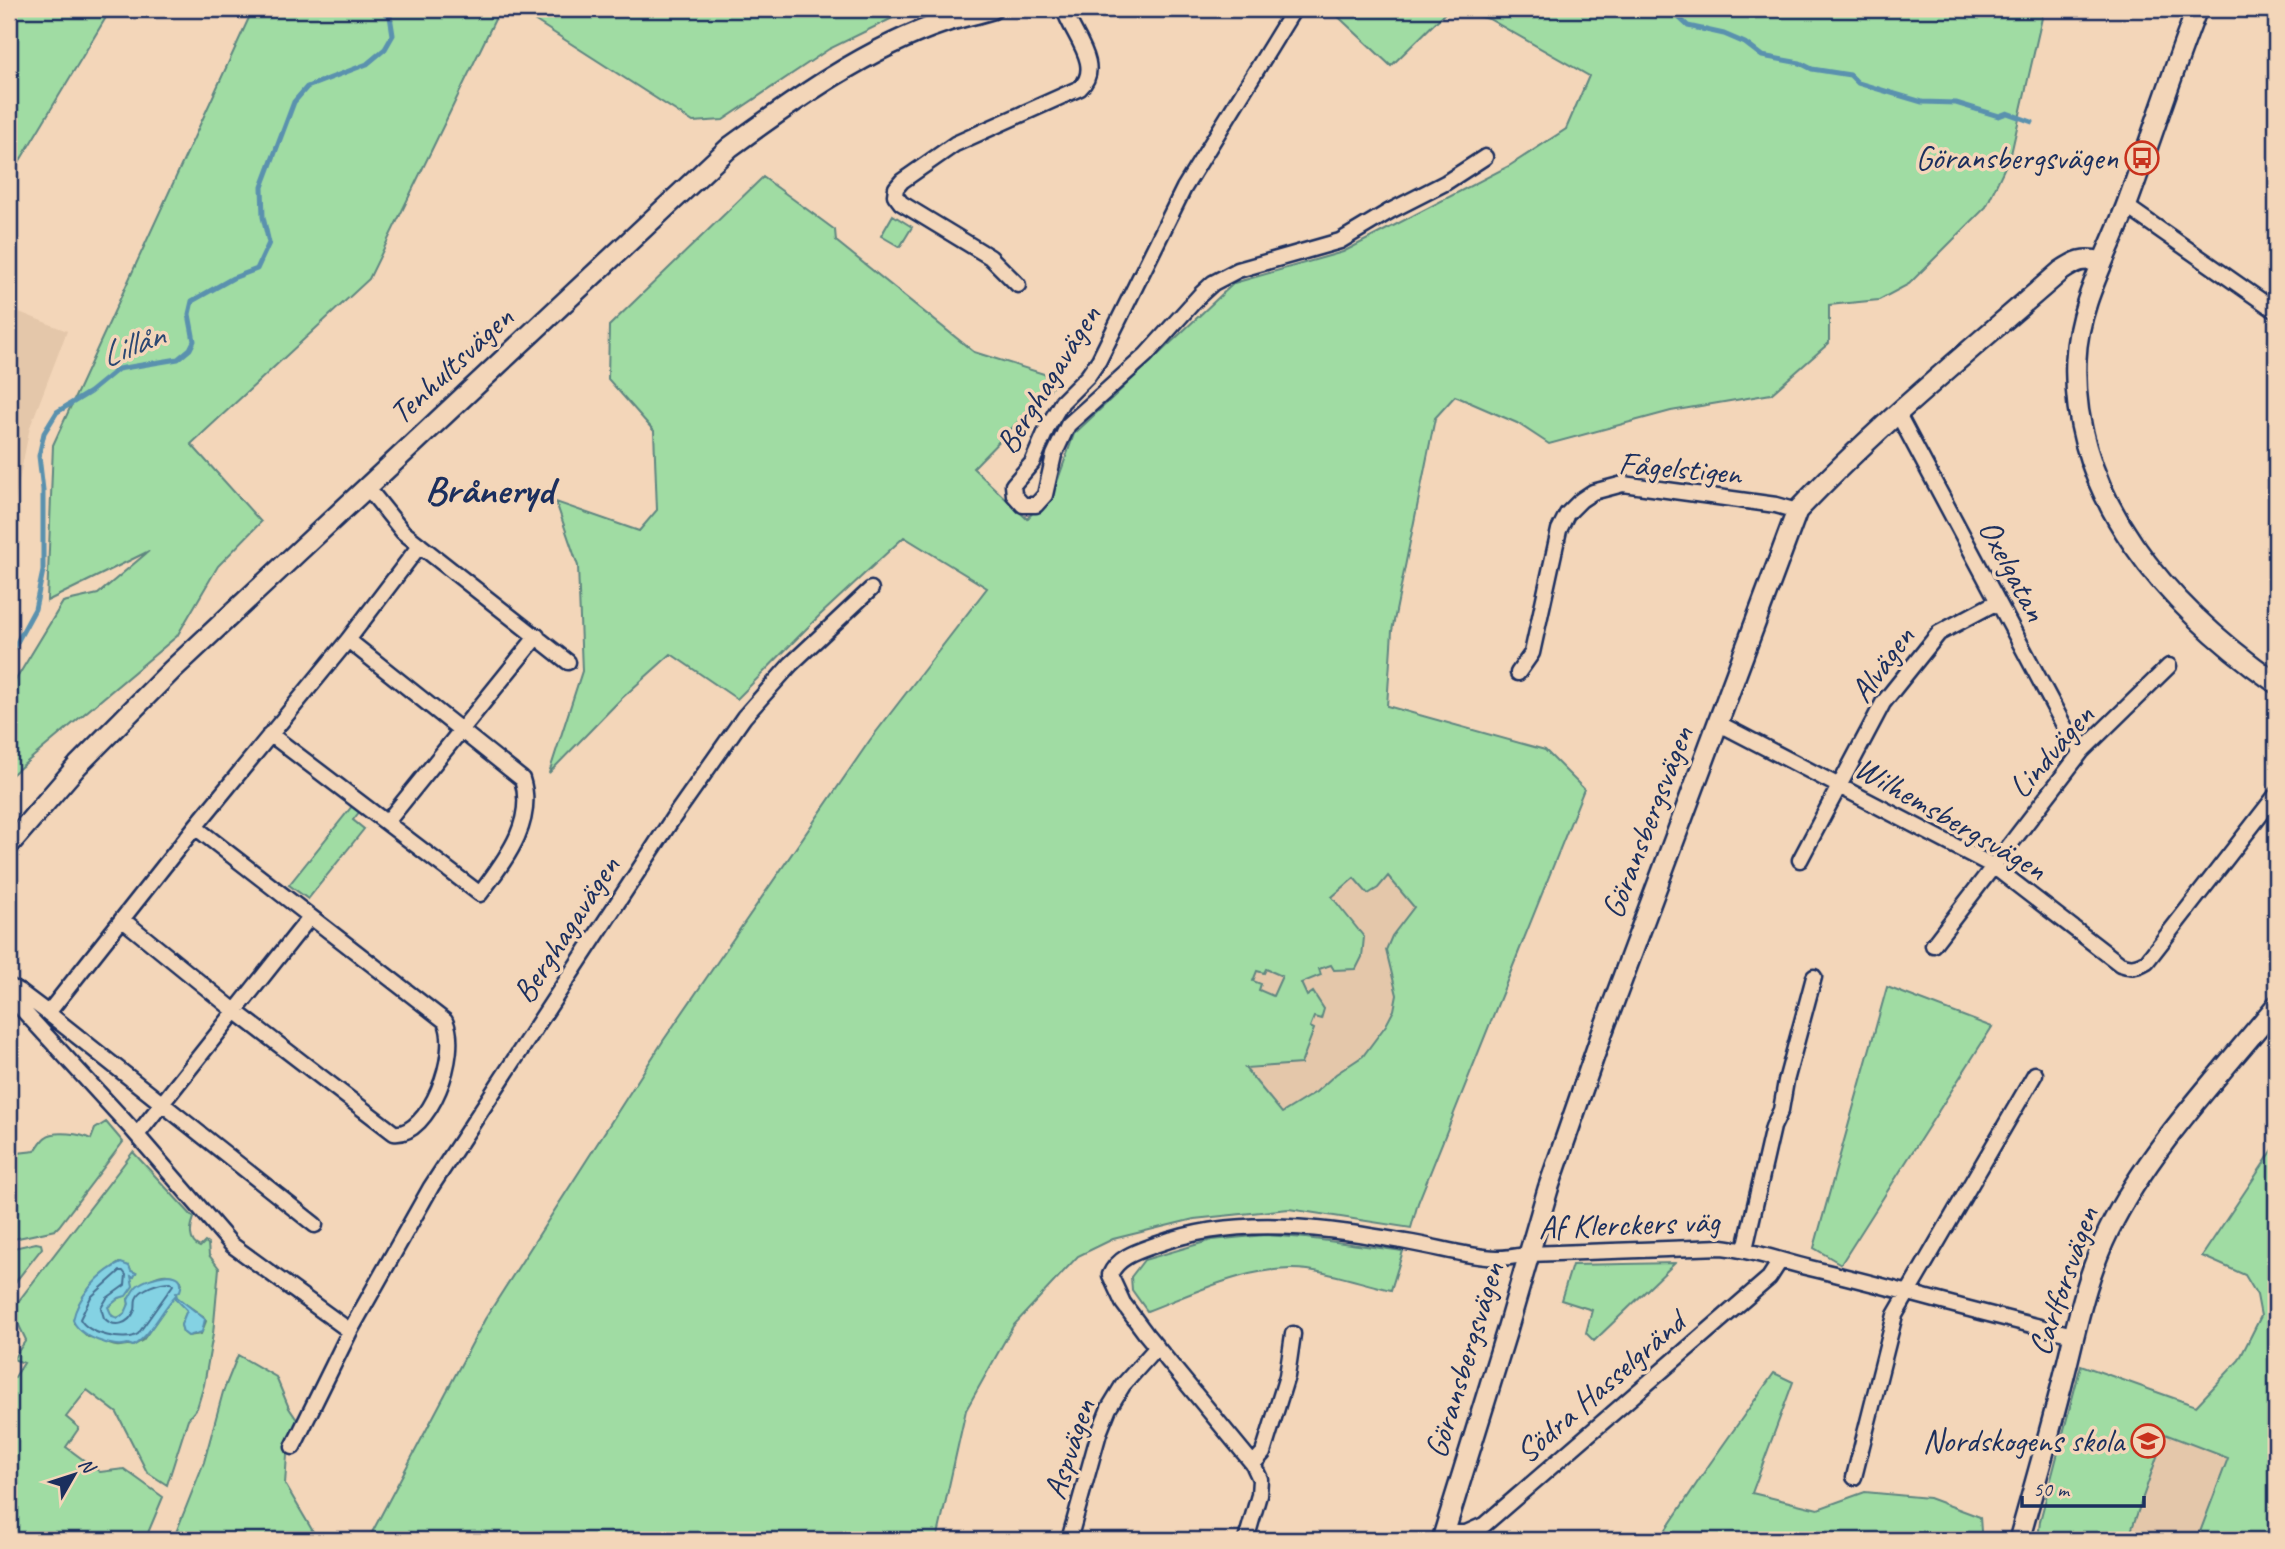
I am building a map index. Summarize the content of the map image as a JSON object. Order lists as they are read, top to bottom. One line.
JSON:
{"streets":{"street":["Tenhultsvägen","Berghagavägen","Fågelstigen","Oxelgatan","Alvägen","Lindvägen","Wilhemsbergsvägen","Göransbergsvägen","Af Klerckers väg","Carlforsvägen","Södra Hasselgränd","Aspvägen"]},"crossings":[["Fågelstigen","Göransbergsvägen"],["Oxelgatan","Alvägen"],["Oxelgatan","Lindvägen"],["Oxelgatan","Göransbergsvägen"],["Alvägen","Wilhemsbergsvägen"],["Lindvägen","Wilhemsbergsvägen"],["Wilhemsbergsvägen","Göransbergsvägen"],["Göransbergsvägen","Af Klerckers väg"],["Göransbergsvägen","Södra Hasselgränd"],["Af Klerckers väg","Carlforsvägen"],["Af Klerckers väg","Södra Hasselgränd"],["Af Klerckers väg","Aspvägen"]],"districts":["Bråneryd"],"water":["Lillån"],"places":{"bus stop":["Göransbergsvägen"],"school or university":["Nordskogens skola"]},"scale_bar":"50 m","north":"top right"}
